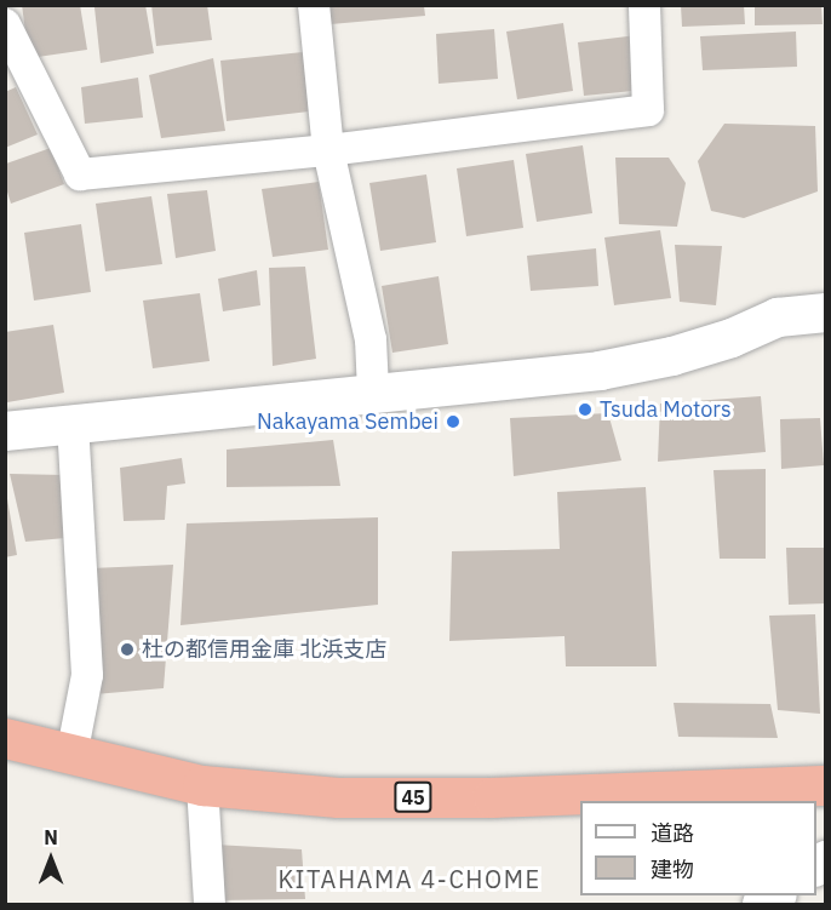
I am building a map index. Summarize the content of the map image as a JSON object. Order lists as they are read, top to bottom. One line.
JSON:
{"streets":{"highway":["45"]},"districts":["KITAHAMA 4-CHOME"],"places":["Tsuda Motors","Nakayama Sembei","杜の都信用金庫 北浜支店"],"legend":["道路","建物"],"north":"top"}
